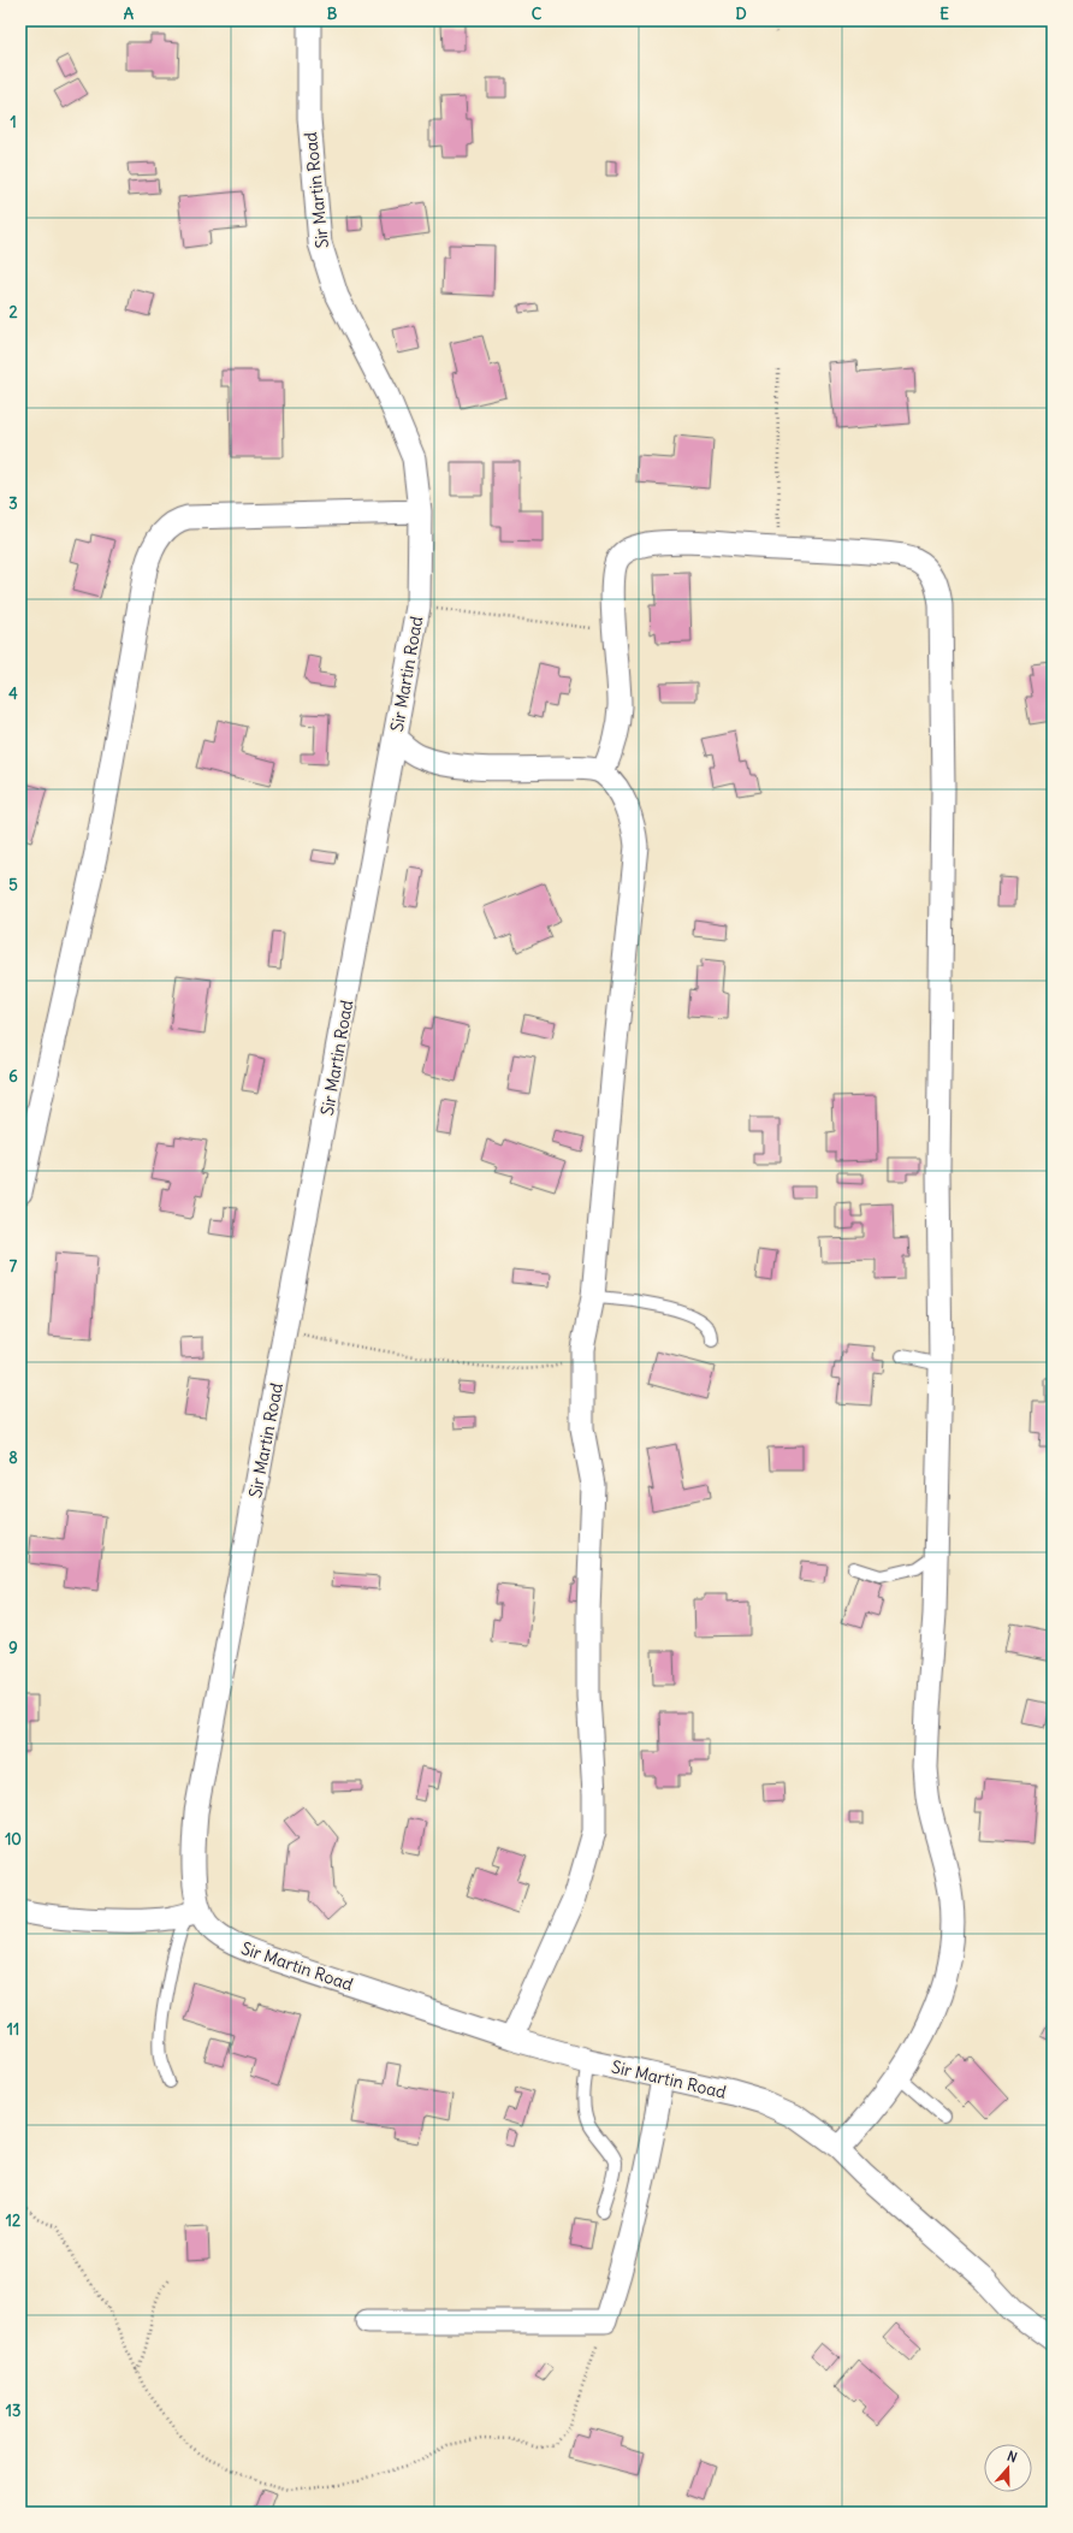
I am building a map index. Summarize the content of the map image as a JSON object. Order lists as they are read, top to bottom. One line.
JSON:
{"streets":{"street":["Sir Martin Road"]},"north":"top","grid":{"columns":["A","B","C","D","E"],"rows":["1","2","3","4","5","6","7","8","9","10","11","12","13"]}}
